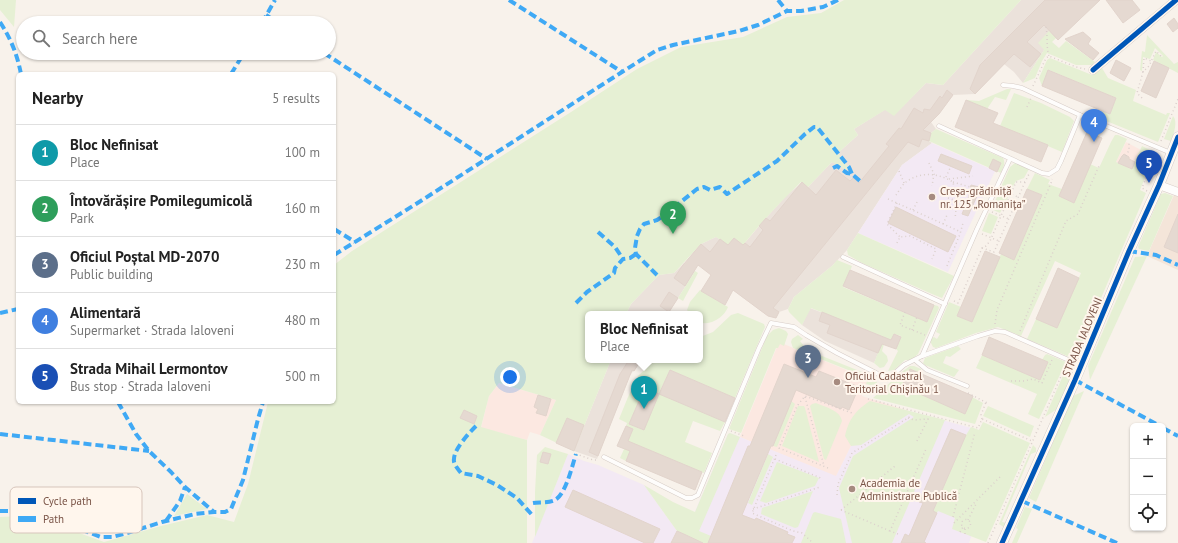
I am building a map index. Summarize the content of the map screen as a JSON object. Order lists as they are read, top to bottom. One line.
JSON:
{"streets":{"street":["STRADA IALOVENI"]},"places":["Creșa-grădiniță nr. 125 „Romanița”","Oficiul Cadastral Teritorial Chișinău 1","Academia de Administrare Publică"],"legend":["Cycle path","Path"],"page":{"search":"Search here","heading":["Nearby","5 results"],"pins":["4","5","2","3","1"],"list":[{"mark":"1","name":"Bloc Nefinisat","note":"Place","value":"100 m"},{"mark":"2","name":"Întovărășire Pomilegumicolă","note":"Park","value":"160 m"},{"mark":"3","name":"Oficiul Poștal MD-2070","note":"Public building","value":"230 m"},{"mark":"4","name":"Alimentară","note":"Supermarket · Strada Ialoveni","value":"480 m"},{"mark":"5","name":"Strada Mihail Lermontov","note":"Bus stop · Strada Ialoveni","value":"500 m"}],"popup":["Bloc Nefinisat","Place"],"map_buttons":["+","−"]}}
